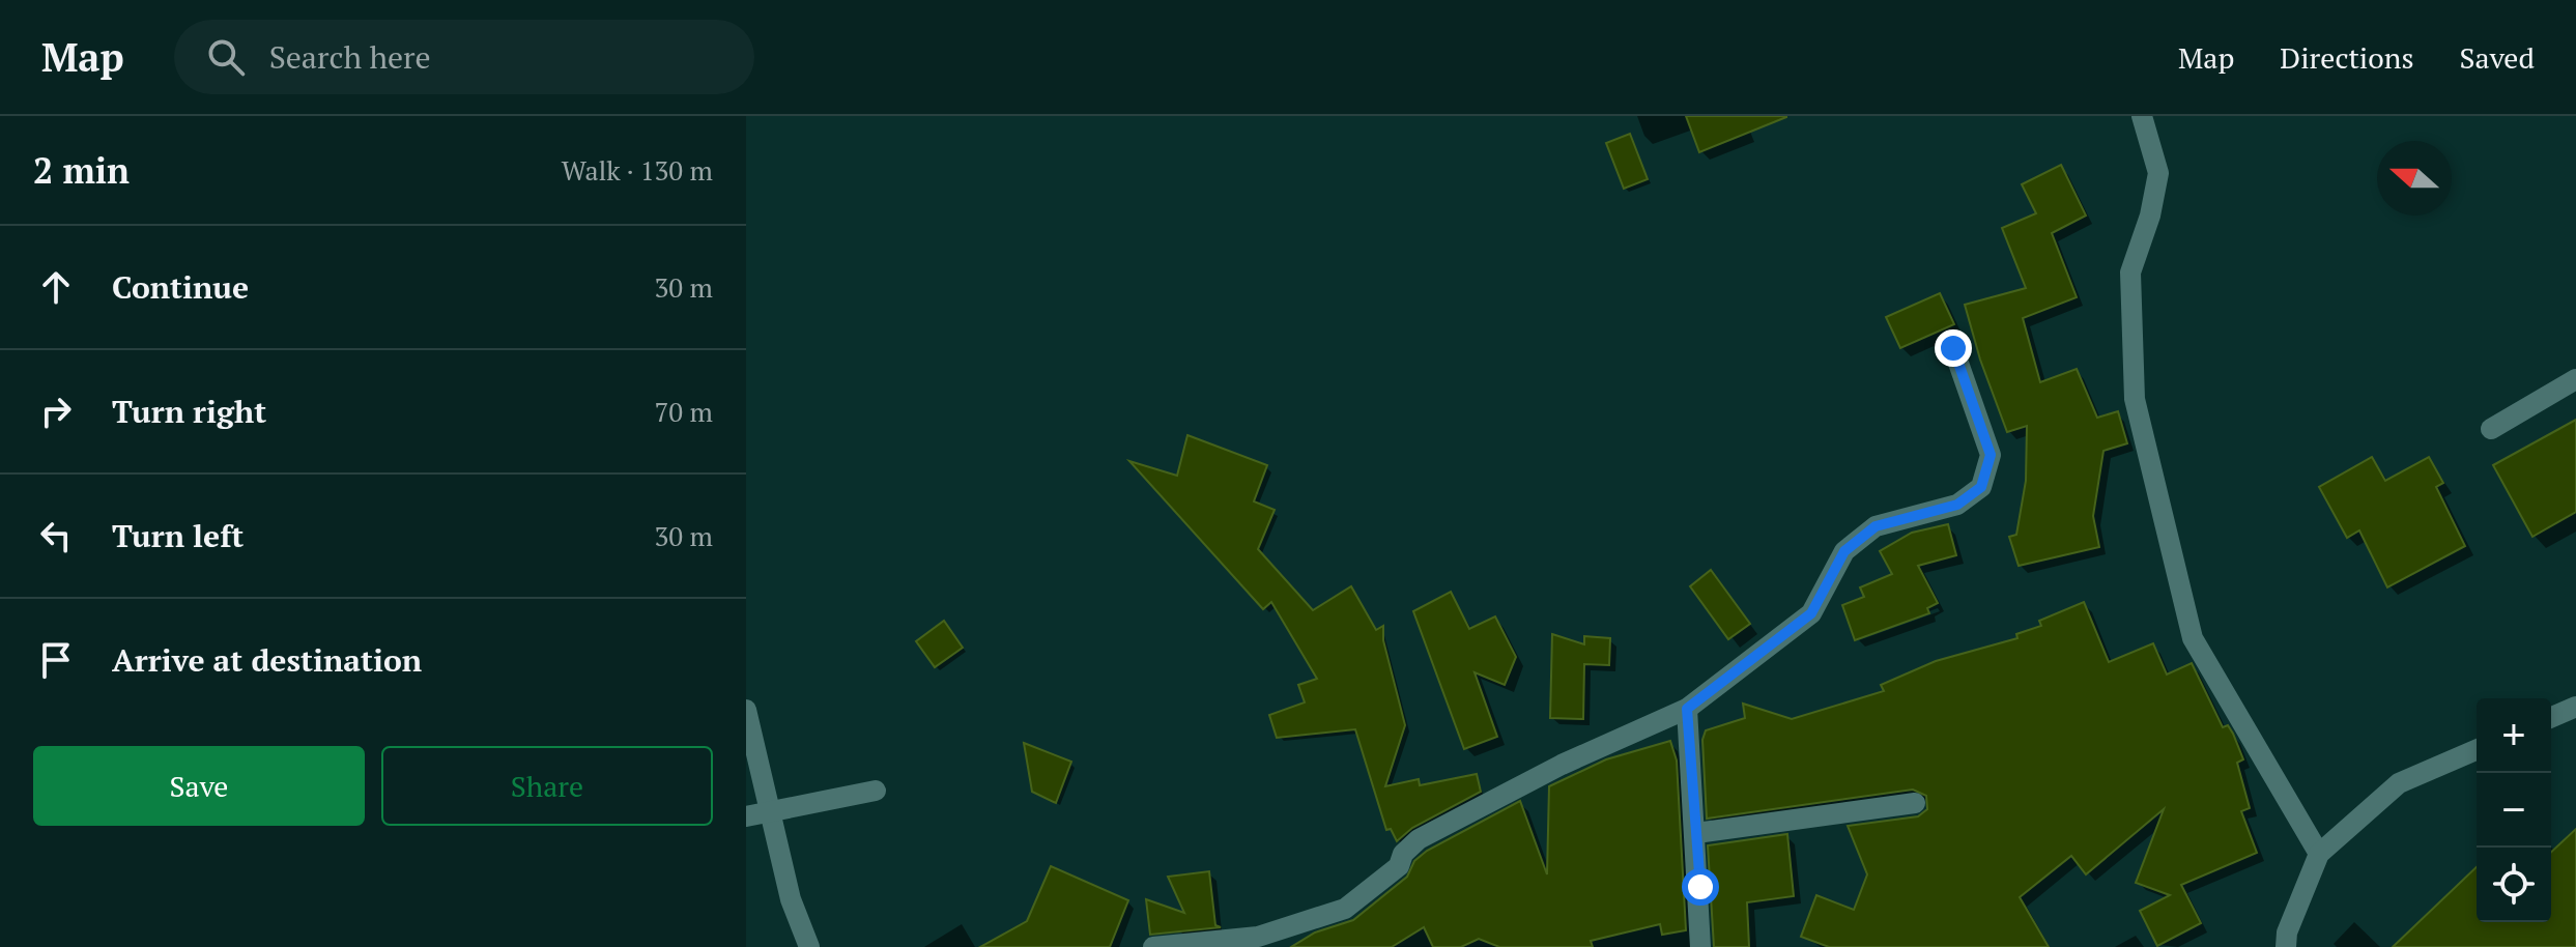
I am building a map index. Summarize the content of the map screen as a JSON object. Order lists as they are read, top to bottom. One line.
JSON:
{"north":"left","page":{"header":"Map","search":"Search here","nav":["Map","Directions","Saved"],"heading":["2 min","Walk · 130 m"],"list":[["Continue","30 m"],["Turn right","70 m"],["Turn left","30 m"],"Arrive at destination"],"map_buttons":["+","−"],"buttons":["Save","Share"]}}
